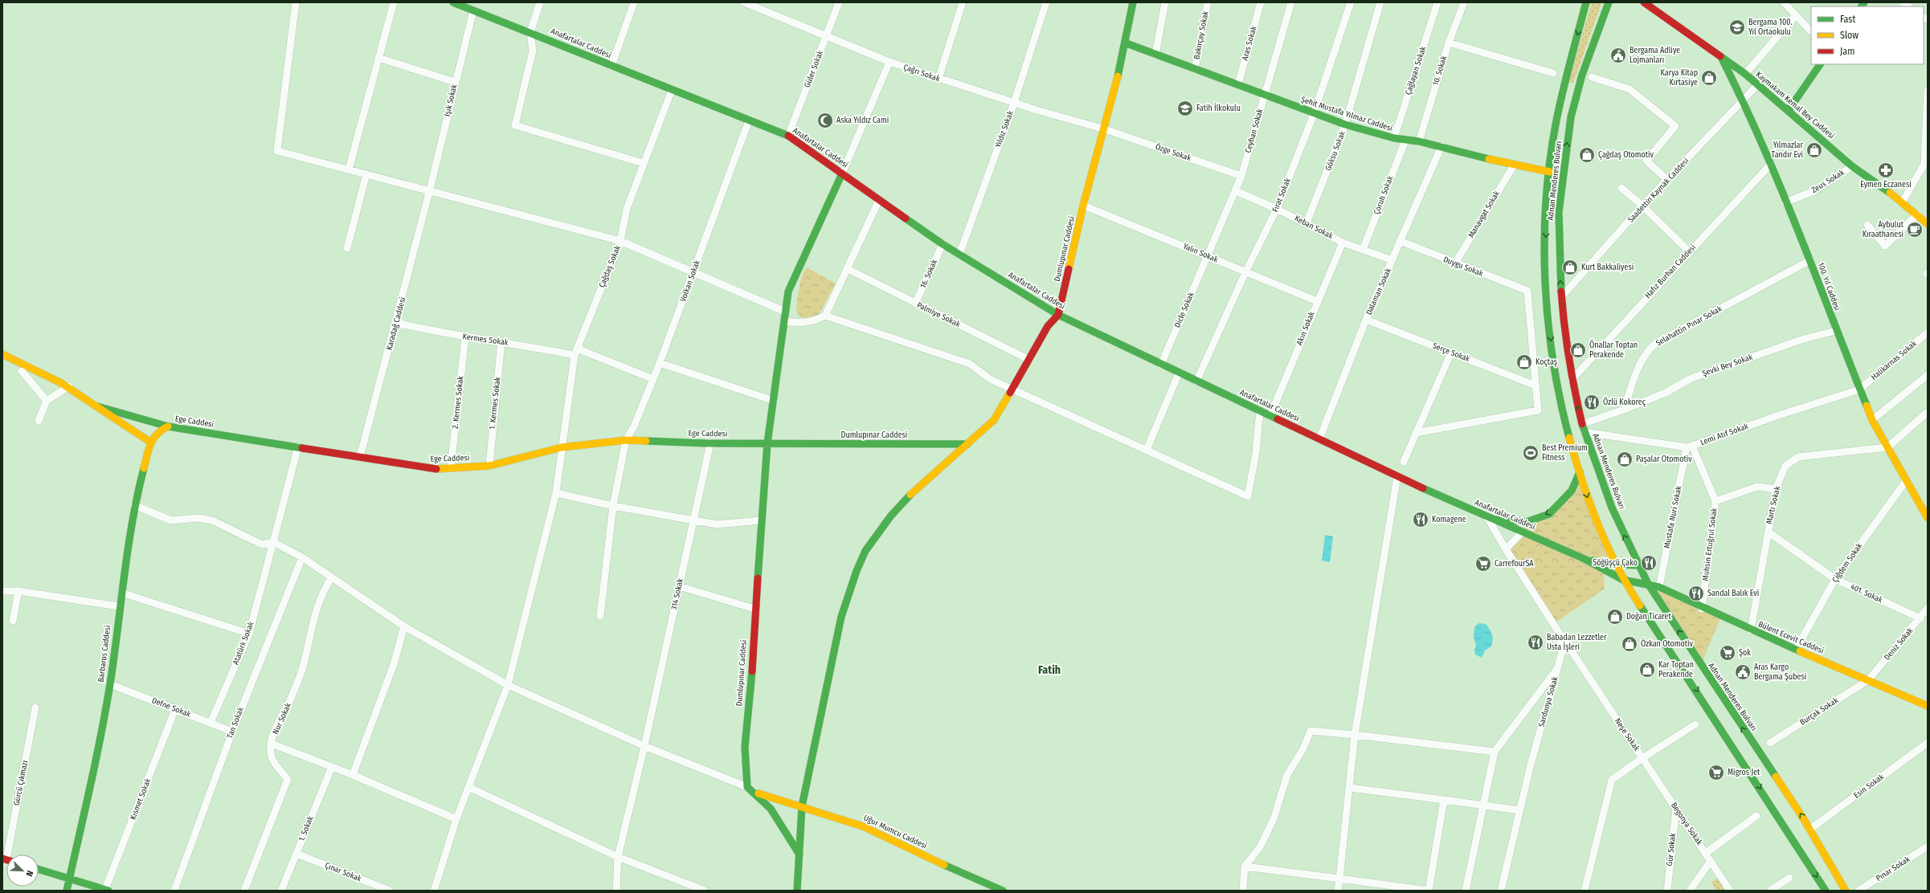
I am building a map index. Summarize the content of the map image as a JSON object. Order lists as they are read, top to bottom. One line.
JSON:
{"streets":{"street":["Bakırçay Sokak","Anafartalar Caddesi","Aras Sokak","Güler Sokak","Çağlayan Sokak","10. Sokak","Çağrı Sokak","Işık Sokak","Kaymakam Kemal Bey Caddesi","Şehit Mustafa Yılmaz Caddesi","Yıldız Sokak","Ceyhan Sokak","Göksu Sokak","Özge Sokak","Adnan Menderes Bulvarı","Zeus Sokak","Saadettin Kaynak Caddesi","Fırat Sokak","Çoruh Sokak","Manavgat Sokak","Keban Sokak","Dumlupınar Caddesi","Yalın Sokak","Çağdaş Sokak","Duygu Sokak","Hafız Burhan Caddesi","16. Sokak","Volkan Sokak","100. Yıl Caddesi","Dalaman Sokak","Dicle Sokak","Palmiye Sokak","Karadağ Caddesi","Selahattin Pınar Sokak","Akın Sokak","Kermes Sokak","Serçe Sokak","Halikarnas Sokak","Şevki Bey Sokak","2. Kermes Sokak","1. Kermes Sokak","Ege Caddesi","Lemi Atıf Sokak","Martı Sokak","Mustafa Nuri Sokak","Muhsin Ertuğrul Sokak","Çiğdem Sokak","401. Sokak","314 Sokak","Bülent Ecevit Caddesi","Atatürk Sokak","Deniz Sokak","Barbaros Caddesi","Sardunya Sokak","Defne Sokak","Burçak Sokak","Nur Sokak","Tan Sokak","Neşe Sokak","Gürcü Çıkmazı","Esin Sokak","Kısmet Sokak","Begonya Sokak","1. Sokak","Uğur Mumcu Caddesi","Gür Sokak","Pınar Sokak","Çınar Sokak"]},"crossings":[["Bakırçay Sokak","Şehit Mustafa Yılmaz Caddesi"],["Anafartalar Caddesi","Güler Sokak"],["Anafartalar Caddesi","Işık Sokak"],["Anafartalar Caddesi","Yıldız Sokak"],["Anafartalar Caddesi","Adnan Menderes Bulvarı"],["Anafartalar Caddesi","Fırat Sokak"],["Anafartalar Caddesi","Dumlupınar Caddesi"],["Anafartalar Caddesi","Çağdaş Sokak"],["Anafartalar Caddesi","16. Sokak"],["Anafartalar Caddesi","Volkan Sokak"],["Anafartalar Caddesi","Dalaman Sokak"],["Anafartalar Caddesi","Dicle Sokak"],["Anafartalar Caddesi","Akın Sokak"],["Anafartalar Caddesi","Bülent Ecevit Caddesi"],["Anafartalar Caddesi","Sardunya Sokak"],["Aras Sokak","Şehit Mustafa Yılmaz Caddesi"],["Güler Sokak","Çağrı Sokak"],["Çağlayan Sokak","Şehit Mustafa Yılmaz Caddesi"],["10. Sokak","Şehit Mustafa Yılmaz Caddesi"],["Çağrı Sokak","Yıldız Sokak"],["Çağrı Sokak","Özge Sokak"],["Çağrı Sokak","Dumlupınar Caddesi"],["Işık Sokak","Karadağ Caddesi"],["Kaymakam Kemal Bey Caddesi","Zeus Sokak"],["Kaymakam Kemal Bey Caddesi","Saadettin Kaynak Caddesi"],["Kaymakam Kemal Bey Caddesi","100. Yıl Caddesi"],["Şehit Mustafa Yılmaz Caddesi","Ceyhan Sokak"],["Şehit Mustafa Yılmaz Caddesi","Göksu Sokak"],["Şehit Mustafa Yılmaz Caddesi","Adnan Menderes Bulvarı"],["Şehit Mustafa Yılmaz Caddesi","Fırat Sokak"],["Şehit Mustafa Yılmaz Caddesi","Çoruh Sokak"],["Şehit Mustafa Yılmaz Caddesi","Manavgat Sokak"],["Şehit Mustafa Yılmaz Caddesi","Dumlupınar Caddesi"],["Şehit Mustafa Yılmaz Caddesi","Dalaman Sokak"],["Ceyhan Sokak","Özge Sokak"],["Ceyhan Sokak","Keban Sokak"],["Ceyhan Sokak","Yalın Sokak"],["Ceyhan Sokak","Dicle Sokak"],["Göksu Sokak","Keban Sokak"],["Özge Sokak","Dumlupınar Caddesi"],["Adnan Menderes Bulvarı","Saadettin Kaynak Caddesi"],["Adnan Menderes Bulvarı","Hafız Burhan Caddesi"],["Adnan Menderes Bulvarı","Lemi Atıf Sokak"],["Adnan Menderes Bulvarı","Bülent Ecevit Caddesi"],["Adnan Menderes Bulvarı","Esin Sokak"],["Zeus Sokak","100. Yıl Caddesi"],["Saadettin Kaynak Caddesi","100. Yıl Caddesi"],["Fırat Sokak","Keban Sokak"],["Fırat Sokak","Yalın Sokak"],["Çoruh Sokak","Keban Sokak"],["Manavgat Sokak","Duygu Sokak"],["Keban Sokak","Dalaman Sokak"],["Keban Sokak","Akın Sokak"],["Dumlupınar Caddesi","Yalın Sokak"],["Dumlupınar Caddesi","Palmiye Sokak"],["Dumlupınar Caddesi","Ege Caddesi"],["Yalın Sokak","Dicle Sokak"],["Yalın Sokak","Akın Sokak"],["Çağdaş Sokak","Kermes Sokak"],["Çağdaş Sokak","Ege Caddesi"],["Duygu Sokak","Dalaman Sokak"],["Duygu Sokak","Serçe Sokak"],["Hafız Burhan Caddesi","100. Yıl Caddesi"],["16. Sokak","Palmiye Sokak"],["Volkan Sokak","Kermes Sokak"],["Volkan Sokak","Ege Caddesi"],["100. Yıl Caddesi","Selahattin Pınar Sokak"],["100. Yıl Caddesi","Halikarnas Sokak"],["100. Yıl Caddesi","Şevki Bey Sokak"],["100. Yıl Caddesi","Lemi Atıf Sokak"],["100. Yıl Caddesi","Martı Sokak"],["100. Yıl Caddesi","Çiğdem Sokak"],["Dalaman Sokak","Serçe Sokak"],["Karadağ Caddesi","Kermes Sokak"],["Karadağ Caddesi","Ege Caddesi"],["Selahattin Pınar Sokak","Şevki Bey Sokak"],["Kermes Sokak","2. Kermes Sokak"],["Kermes Sokak","1. Kermes Sokak"],["Halikarnas Sokak","Lemi Atıf Sokak"],["2. Kermes Sokak","Ege Caddesi"],["1. Kermes Sokak","Ege Caddesi"],["Ege Caddesi","314 Sokak"],["Ege Caddesi","Atatürk Sokak"],["Ege Caddesi","Barbaros Caddesi"],["Lemi Atıf Sokak","Mustafa Nuri Sokak"],["Lemi Atıf Sokak","Muhsin Ertuğrul Sokak"],["Martı Sokak","401. Sokak"],["Martı Sokak","Bülent Ecevit Caddesi"],["Mustafa Nuri Sokak","Muhsin Ertuğrul Sokak"],["Mustafa Nuri Sokak","Bülent Ecevit Caddesi"],["Muhsin Ertuğrul Sokak","Bülent Ecevit Caddesi"],["Çiğdem Sokak","401. Sokak"],["Çiğdem Sokak","Bülent Ecevit Caddesi"],["401. Sokak","Deniz Sokak"],["Bülent Ecevit Caddesi","Deniz Sokak"],["Bülent Ecevit Caddesi","Burçak Sokak"],["Atatürk Sokak","Defne Sokak"],["Deniz Sokak","Burçak Sokak"],["Barbaros Caddesi","Defne Sokak"],["Sardunya Sokak","Neşe Sokak"],["Defne Sokak","Tan Sokak"],["Defne Sokak","Kısmet Sokak"],["Neşe Sokak","Begonya Sokak"],["Begonya Sokak","Gür Sokak"],["1. Sokak","Çınar Sokak"]],"districts":["Fatih"],"places":{"school or university":["Bergama 100. Yıl Ortaokulu","Fatih İlkokulu"],"public building":["Bergama Adliye Lojmanları","Aras Kargo Bergama Şubesi"],"shop":["Karya Kitap Kırtasiye","Yılmazlar Tandır Evi","Çağdaş Otomotiv","Kurt Bakkaliyesi","Önallar Toptan Perakende","Koçtaş","Paşalar Otomotiv","Doğan Ticaret","Özkan Otomotiv","Kar Toptan Perakende"],"mosque":["Aska Yıldız Cami"],"pharmacy":["Eymen Eczanesi"],"cafe":["Aybulut Kıraathanesi"],"restaurant":["Özlü Kokoreç","Komagene","Söğüşçü Çako","Sandal Balık Evi","Babadan Lezzetler Usta İşleri"],"sports":["Best Premium Fitness"],"supermarket":["CarrefourSA","Şok","Migros Jet"]},"legend":["Fast","Slow","Jam"],"north":"bottom right"}
